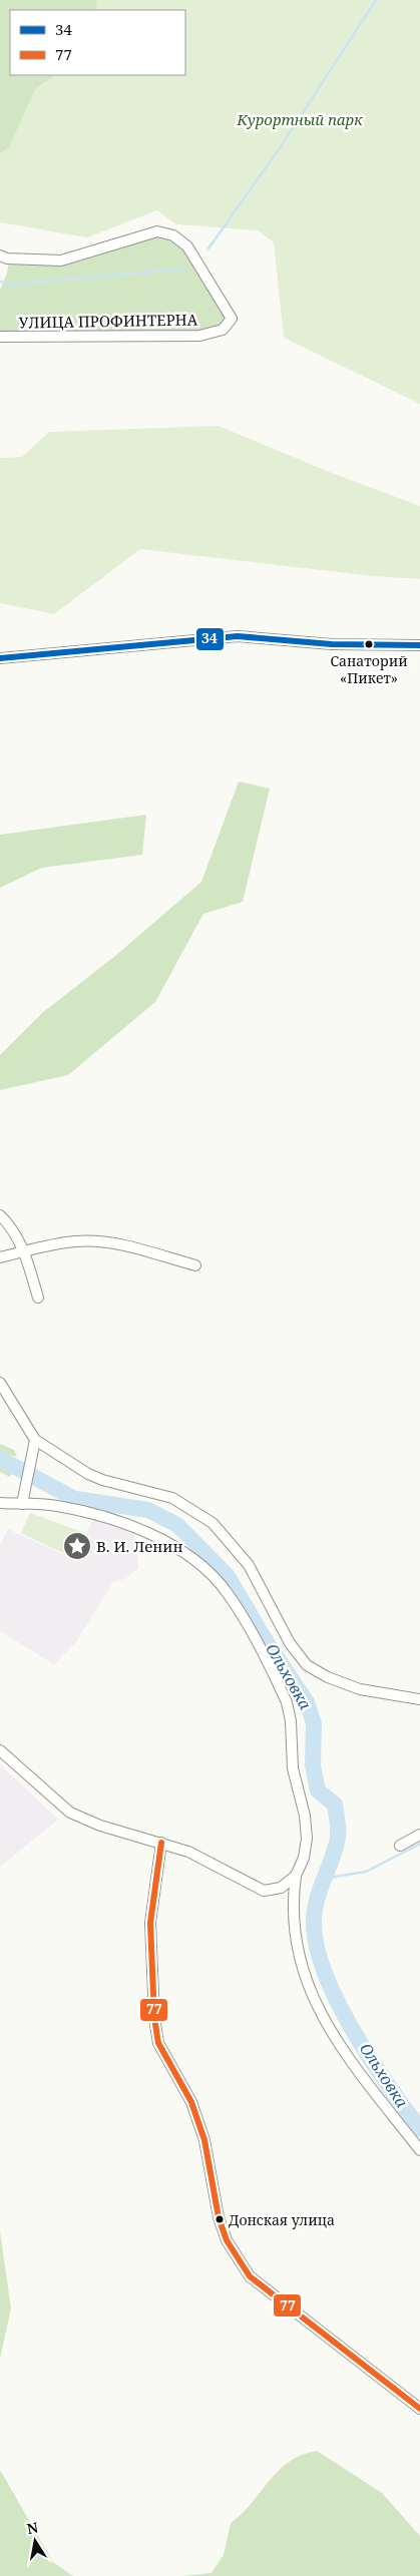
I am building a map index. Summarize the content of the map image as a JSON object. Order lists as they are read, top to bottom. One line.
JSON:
{"streets":{"street":["УЛИЦА ПРОФИНТЕРНА"]},"water":["Ольховка"],"parks":["Курортный парк"],"places":{"other":["Санаторий «Пикет»","Донская улица"],"place":["В. И. Ленин"]},"lines":["transit line 34","transit line 77"],"legend":["34","77"],"north":"top"}
